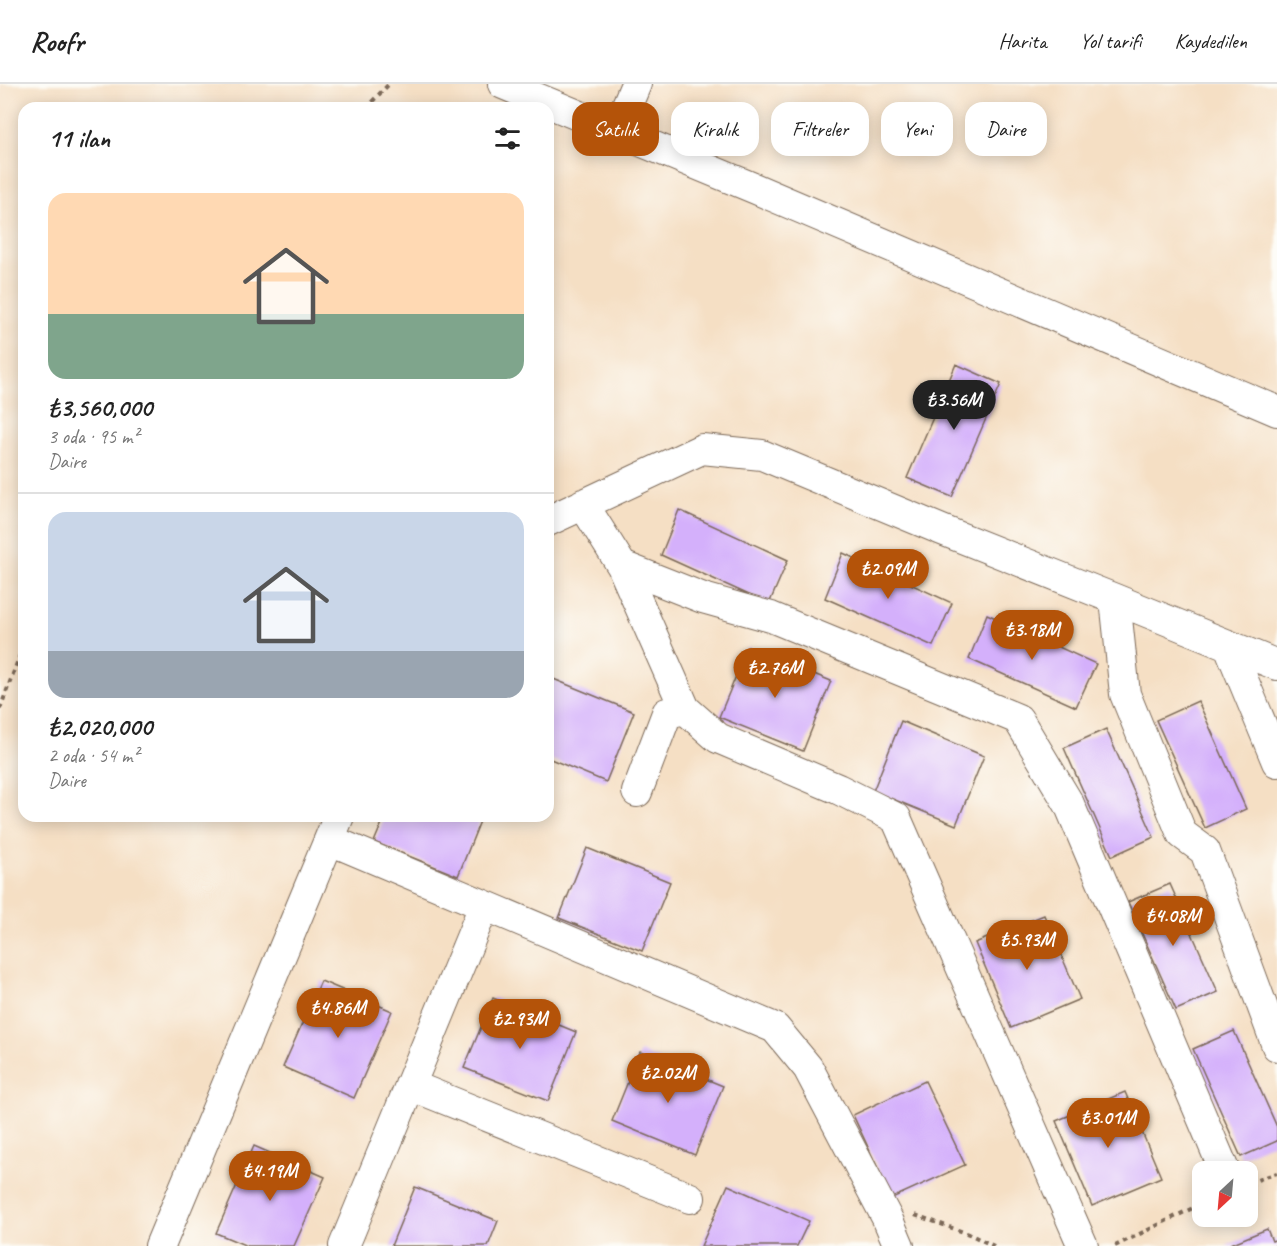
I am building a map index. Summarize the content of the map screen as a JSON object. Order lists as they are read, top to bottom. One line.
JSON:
{"north":"bottom left","page":{"header":"Roofr","nav":["Harita","Yol tarifi","Kaydedilen"],"chip":["Satılık","Kiralık","Filtreler","Yeni","Daire"],"heading":"11 ilan","list":[{"name":"₺3,560,000","note":"3 oda · 95 m² · Daire"},{"name":"₺2,020,000","note":"2 oda · 54 m² · Daire"}],"price":["₺3.56M","₺2.09M","₺3.18M","₺2.76M","₺4.08M","₺5.93M","₺4.86M","₺2.93M","₺2.02M","₺3.01M","₺4.19M"]}}
